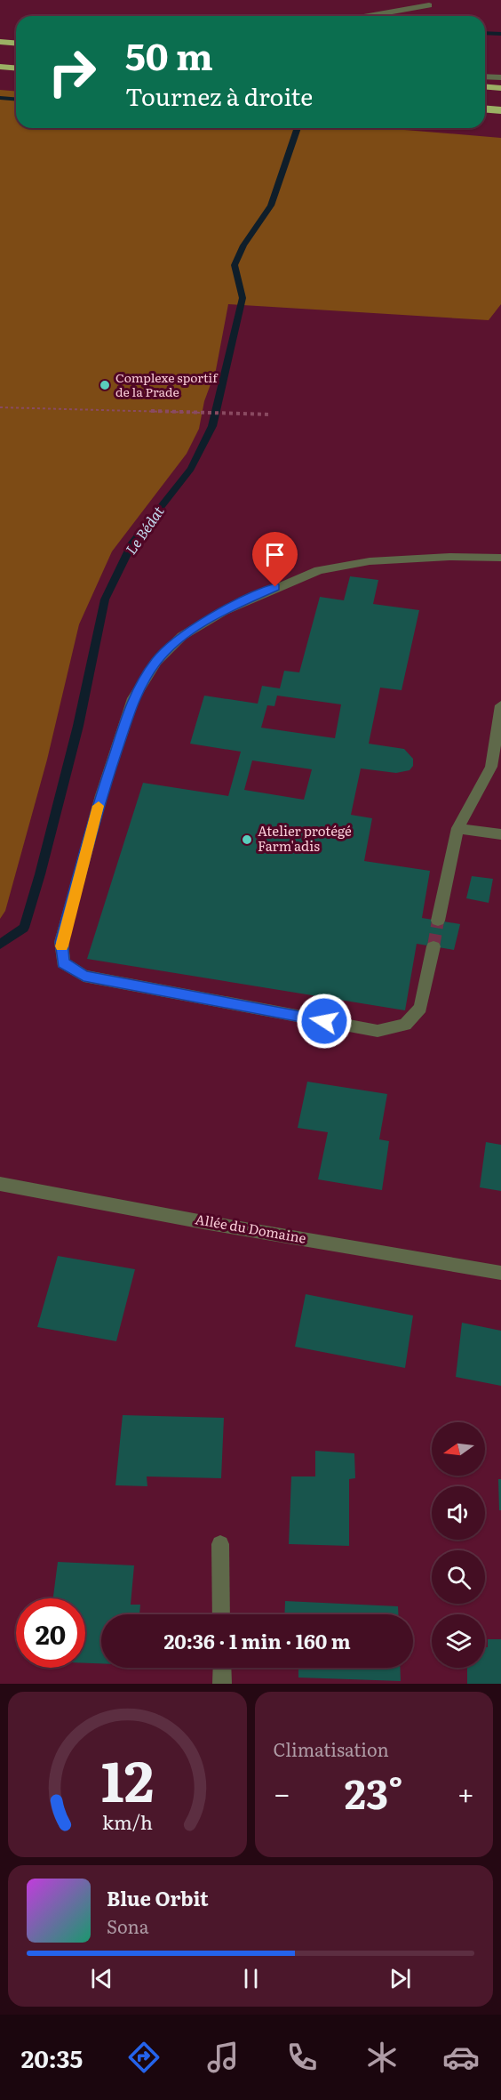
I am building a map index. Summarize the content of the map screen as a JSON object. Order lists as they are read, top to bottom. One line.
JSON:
{"streets":{"street":["Allée du Domaine"]},"water":["Le Bédat"],"places":["Complexe sportif de la Prade","Atelier protégé Farm'adis"],"north":"left","page":{"turn":["50 m","Tournez à droite"],"limit":"20","trip":"20:36 · 1 min · 160 m","tile":"Climatisation","heat":["−","23°","+"],"song":["Blue Orbit","Sona"],"tabs":"20:35","gauge":["12","km/h"]}}
